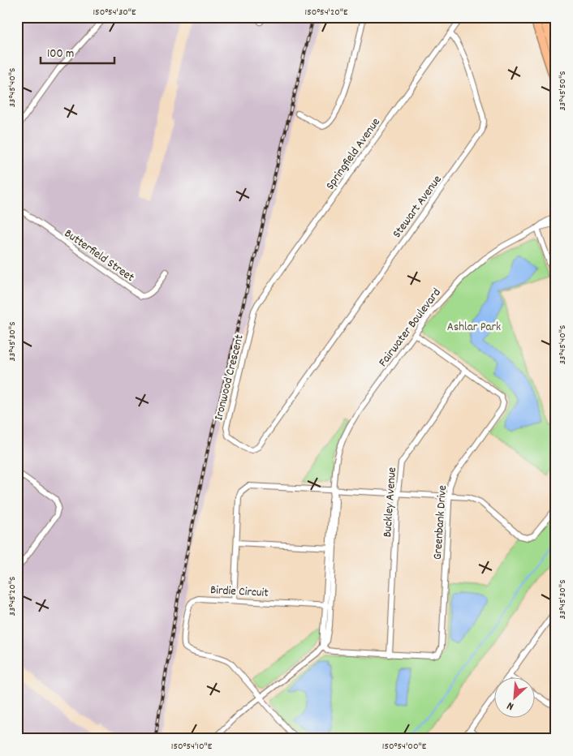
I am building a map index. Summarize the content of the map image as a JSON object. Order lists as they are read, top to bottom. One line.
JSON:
{"streets":{"street":["Springfield Avenue","Stewart Avenue","Butterfield Street","Fairwater Boulevard","Ironwood Crescent","Buckley Avenue","Greenbank Drive","Birdie Circuit"]},"crossings":[["Springfield Avenue","Stewart Avenue"],["Springfield Avenue","Ironwood Crescent"],["Stewart Avenue","Ironwood Crescent"],["Fairwater Boulevard","Greenbank Drive"],["Fairwater Boulevard","Birdie Circuit"],["Buckley Avenue","Greenbank Drive"]],"parks":["Ashlar Park"],"scale_bar":"100 m","north":"bottom left","coordinates":["150°54'30\"E","150°54'20\"E","33°45'40\"S","33°45'50\"S","33°45'30\"S","33°45'20\"S","150°54'10\"E","150°54'00\"E"]}
